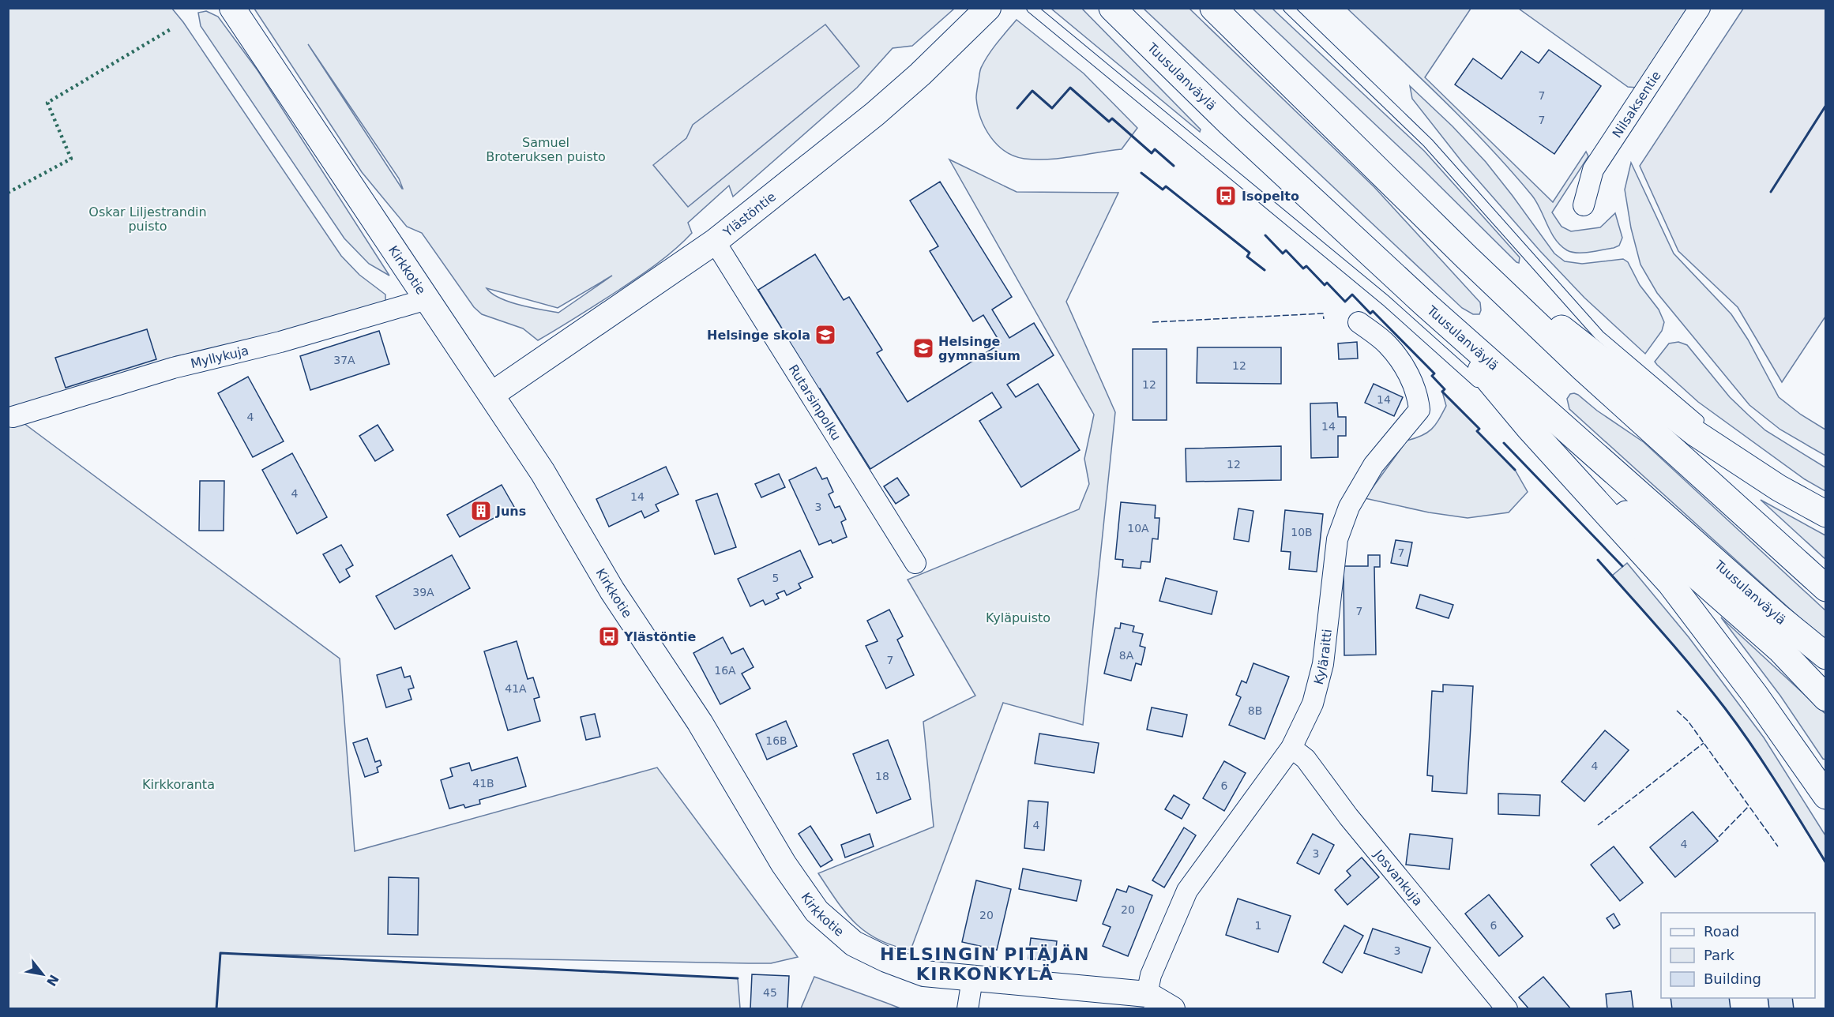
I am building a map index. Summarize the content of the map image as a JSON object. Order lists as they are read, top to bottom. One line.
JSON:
{"streets":{"highway":["Tuusulanväylä"],"street":["Nilsaksentie","Ylästöntie","Kirkkotie","Myllykuja","Rutarsinpolku","Kyläraitti","Josvankuja"]},"crossings":[["Ylästöntie","Kirkkotie"],["Ylästöntie","Rutarsinpolku"],["Kirkkotie","Myllykuja"],["Kirkkotie","Kyläraitti"],["Kyläraitti","Josvankuja"]],"districts":["HELSINGIN PITÄJÄN KIRKONKYLÄ"],"parks":["Samuel Broteruksen puisto","Oskar Liljestrandin puisto","Kyläpuisto","Kirkkoranta"],"places":{"bus stop":["Isopelto","Ylästöntie"],"school or university":["Helsinge skola","Helsinge gymnasium"],"building":["Juns"]},"house_numbers":["7","7","37A","12","12","14","4","14","12","4","14","3","10A","10B","7","5","39A","7","8A","7","16A","41A","8B","16B","4","18","41B","6","4","4","3","20","20","1","6","3","45"],"legend":["Road","Park","Building"],"north":"bottom right"}
